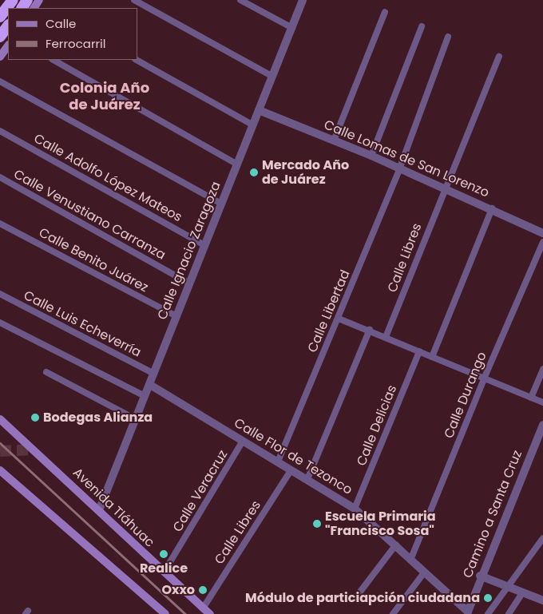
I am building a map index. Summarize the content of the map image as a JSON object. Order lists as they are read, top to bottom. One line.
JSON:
{"streets":{"main road":["Avenida Tláhuac"],"street":["Calle Lomas de San Lorenzo","Calle Adolfo López Mateos","Calle Venustiano Carranza","Calle Ignacio Zaragoza","Calle Libres","Calle Benito Juárez","Calle Libertad","Calle Luis Echeverría","Calle Durango","Calle Delicias","Calle Flor de Tezonco","Calle Veracruz","Camino a Santa Cruz"]},"crossings":[["Calle Lomas de San Lorenzo","Calle Ignacio Zaragoza"],["Calle Lomas de San Lorenzo","Calle Libres"],["Calle Lomas de San Lorenzo","Calle Libertad"],["Calle Adolfo López Mateos","Calle Ignacio Zaragoza"],["Calle Venustiano Carranza","Calle Ignacio Zaragoza"],["Calle Ignacio Zaragoza","Calle Benito Juárez"],["Calle Ignacio Zaragoza","Calle Luis Echeverría"],["Calle Ignacio Zaragoza","Calle Flor de Tezonco"],["Calle Ignacio Zaragoza","Avenida Tláhuac"],["Calle Libres","Calle Flor de Tezonco"],["Calle Libres","Avenida Tláhuac"],["Calle Libertad","Calle Flor de Tezonco"],["Calle Durango","Calle Flor de Tezonco"],["Calle Delicias","Calle Flor de Tezonco"],["Calle Flor de Tezonco","Calle Veracruz"],["Calle Flor de Tezonco","Camino a Santa Cruz"],["Calle Veracruz","Avenida Tláhuac"]],"districts":["Colonia Año de Juárez"],"places":["Mercado Año de Juárez","Bodegas Alianza","Escuela Primaria \"Francisco Sosa\"","Realice","Oxxo","Módulo de particiapción ciudadana"],"legend":["Calle","Ferrocarril"]}
